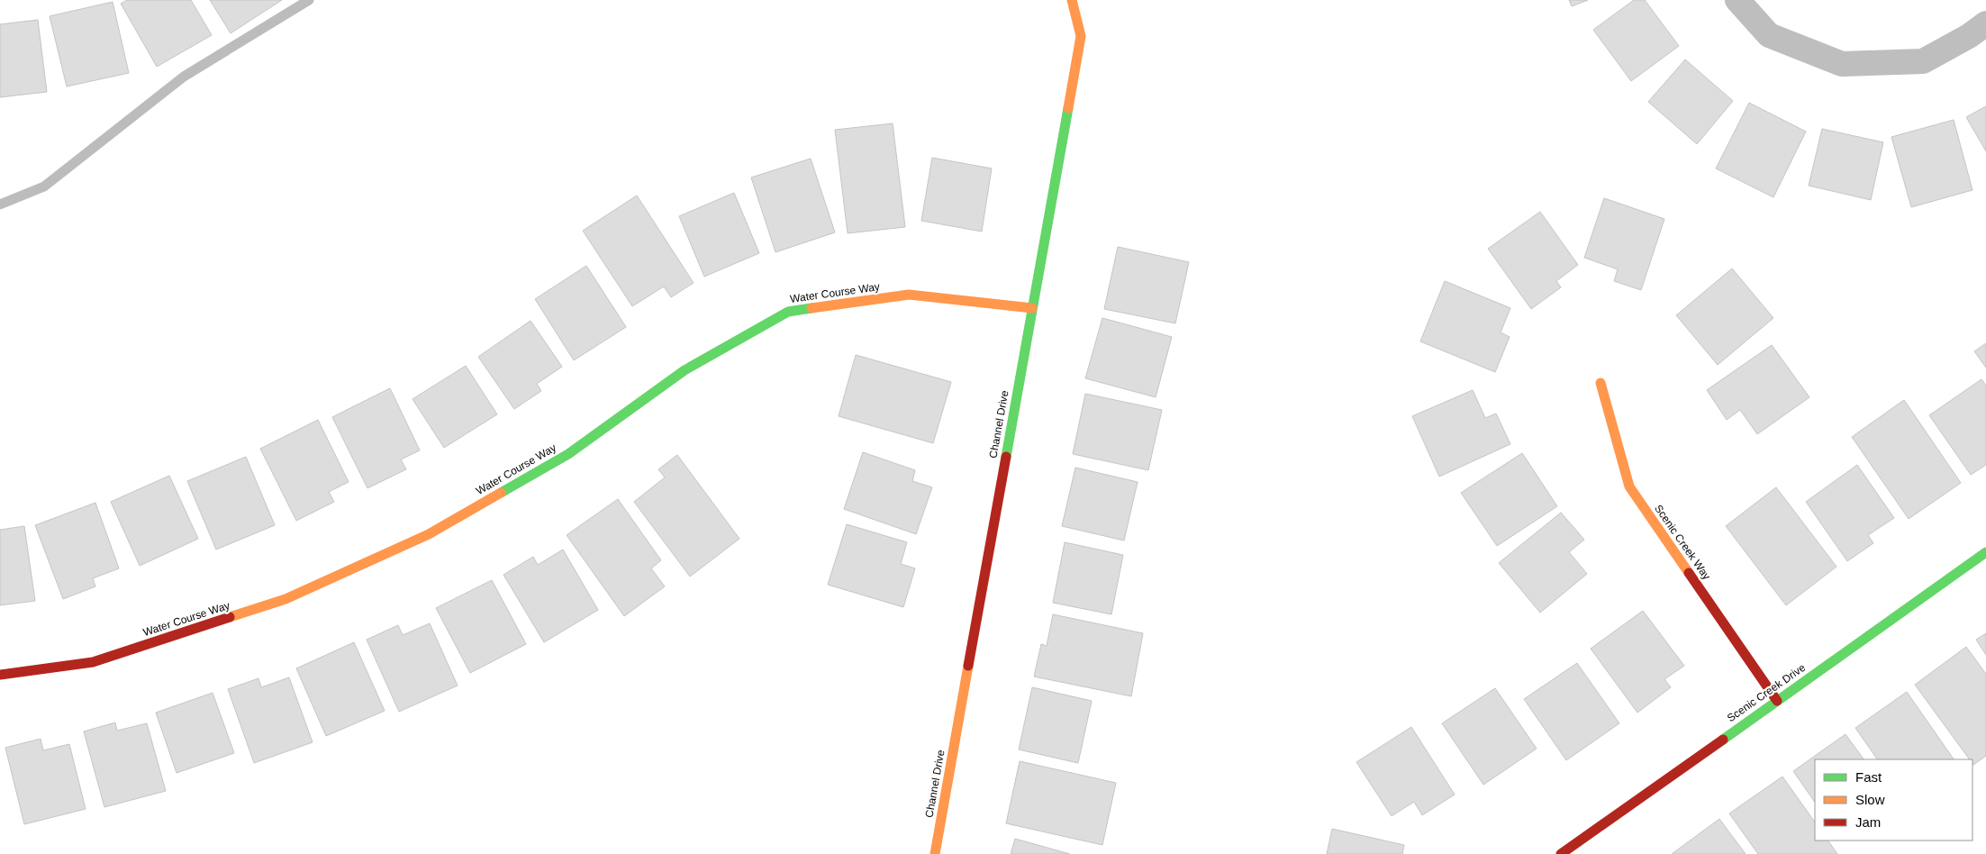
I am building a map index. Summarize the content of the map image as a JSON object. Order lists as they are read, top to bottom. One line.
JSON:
{"streets":{"street":["Water Course Way","Channel Drive","Scenic Creek Way","Scenic Creek Drive"]},"crossings":[["Water Course Way","Channel Drive"],["Scenic Creek Way","Scenic Creek Drive"]],"legend":["Fast","Slow","Jam"]}
